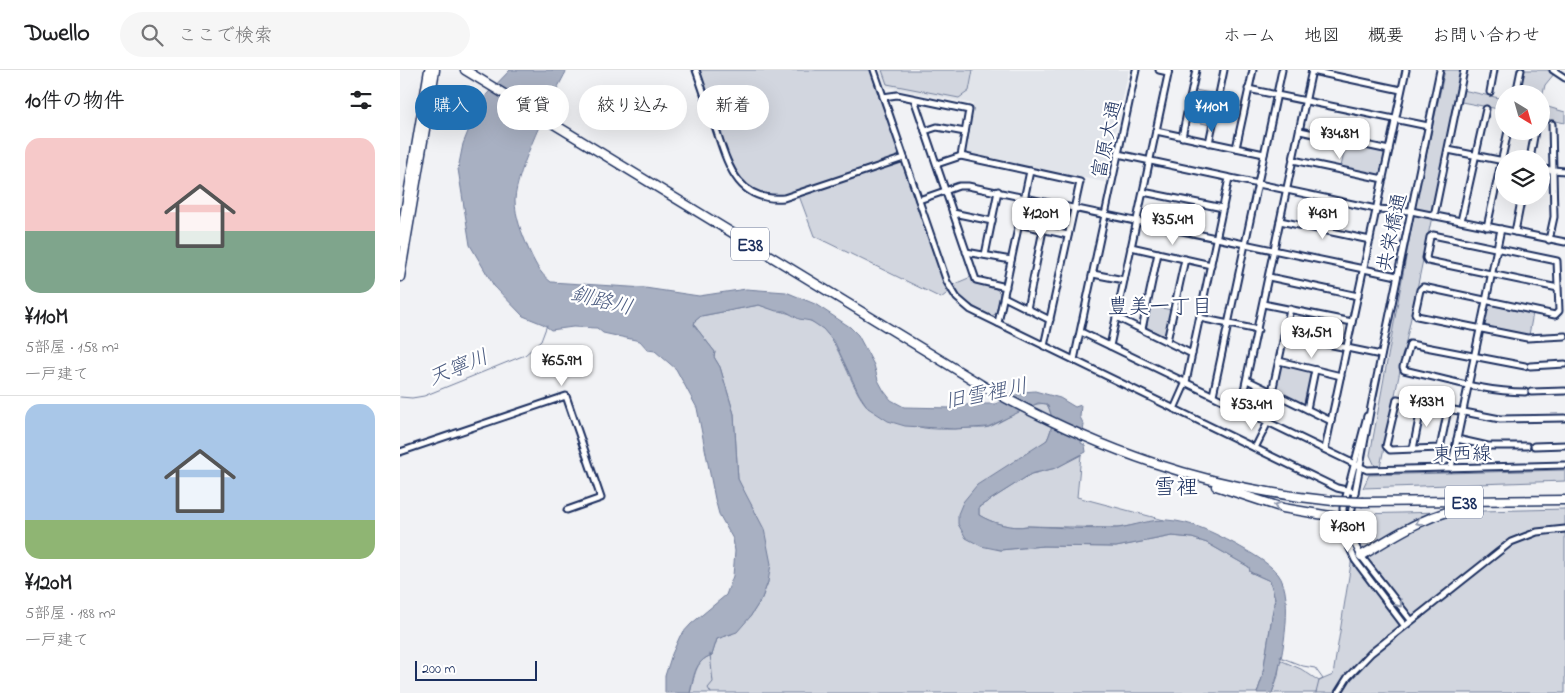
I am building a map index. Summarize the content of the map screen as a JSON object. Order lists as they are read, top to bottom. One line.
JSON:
{"streets":{"highway":["E38"],"street":["富原大通","共栄橋通","東西線"]},"crossings":[["富原大通","東西線"],["共栄橋通","東西線"]],"districts":["豊美一丁目","雪裡"],"water":["釧路川","天寧川","旧雪裡川"],"scale_bar":"200 m","north":"bottom right","page":{"header":"Dwello","search":"ここで検索","nav":["ホーム","地図","概要","お問い合わせ"],"heading":"10件の物件","chip":["購入","賃貸","絞り込み","新着"],"price":["¥110M","¥34.8M","¥120M","¥43M","¥35.4M","¥31.5M","¥65.9M","¥133M","¥53.4M","¥130M"],"list":[{"name":"¥110M","note":"5部屋 · 158 m² · 一戸建て"},{"name":"¥120M","note":"5部屋 · 188 m² · 一戸建て"}],"scale":"200 m"}}
